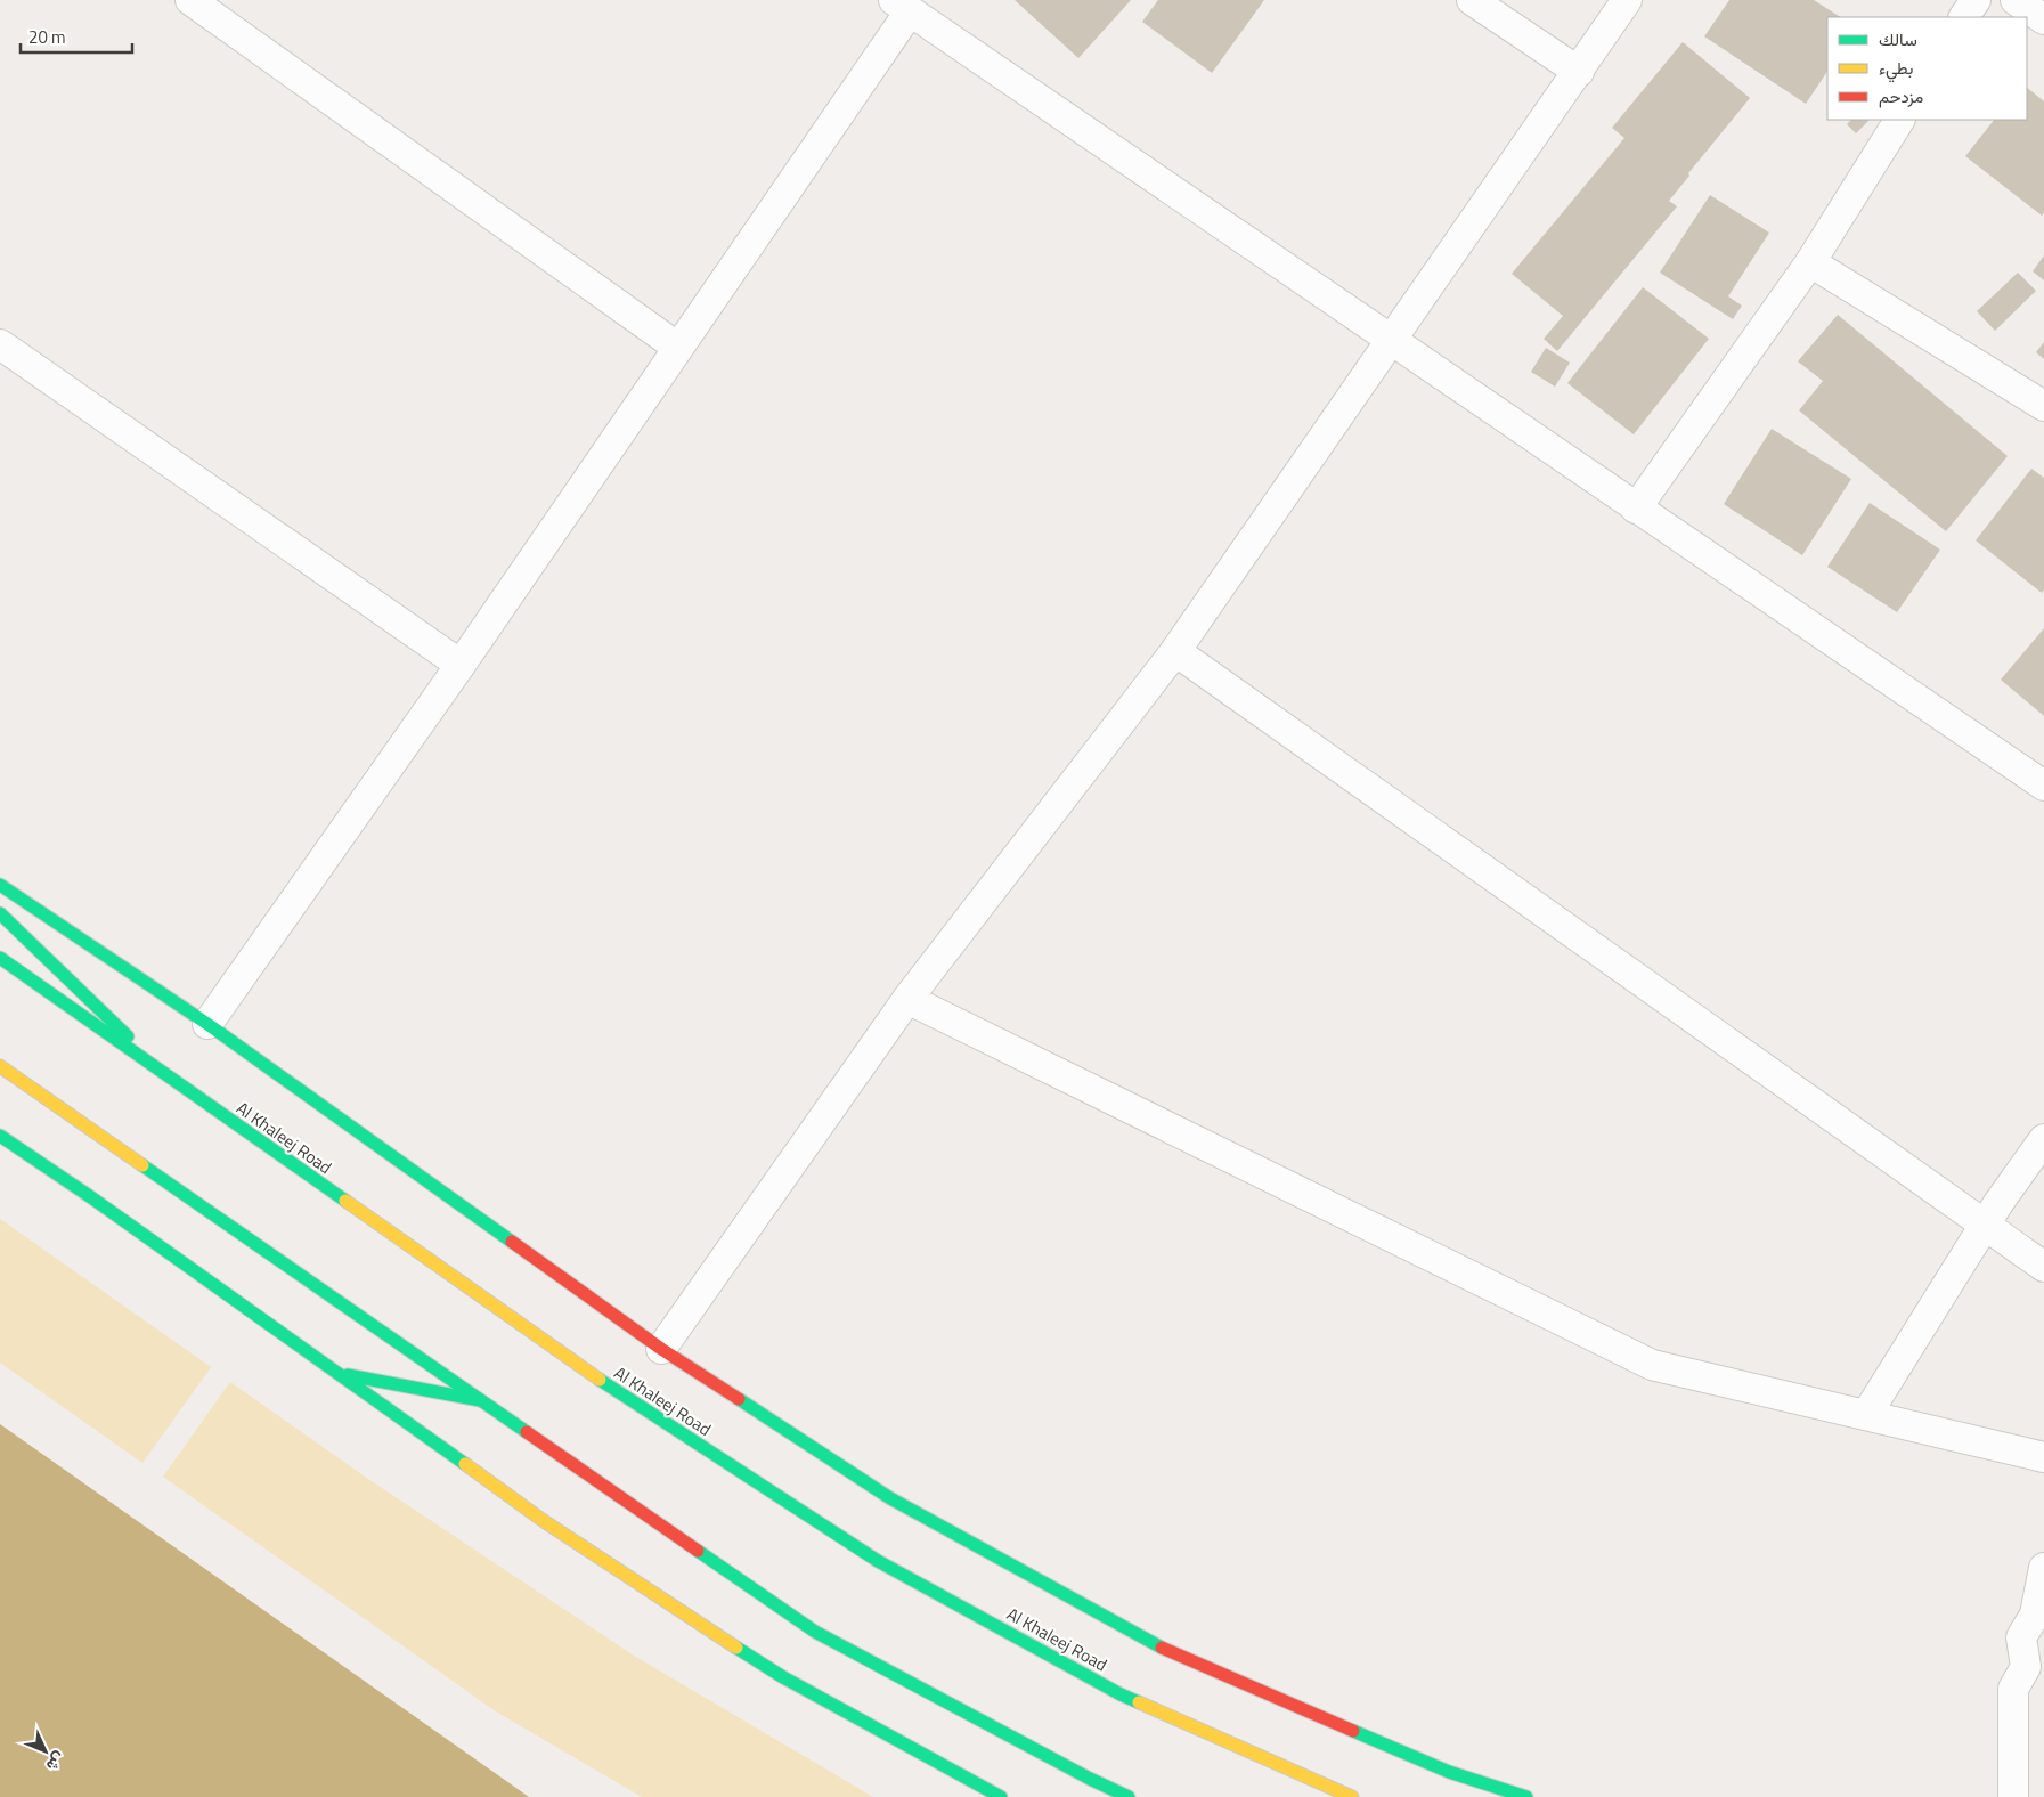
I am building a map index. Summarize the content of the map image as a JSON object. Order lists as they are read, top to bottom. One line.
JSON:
{"streets":{"main road":["Al Khaleej Road"]},"legend":["سالك","بطيء","مزدحم"],"scale_bar":"20 m","north":"bottom right"}
